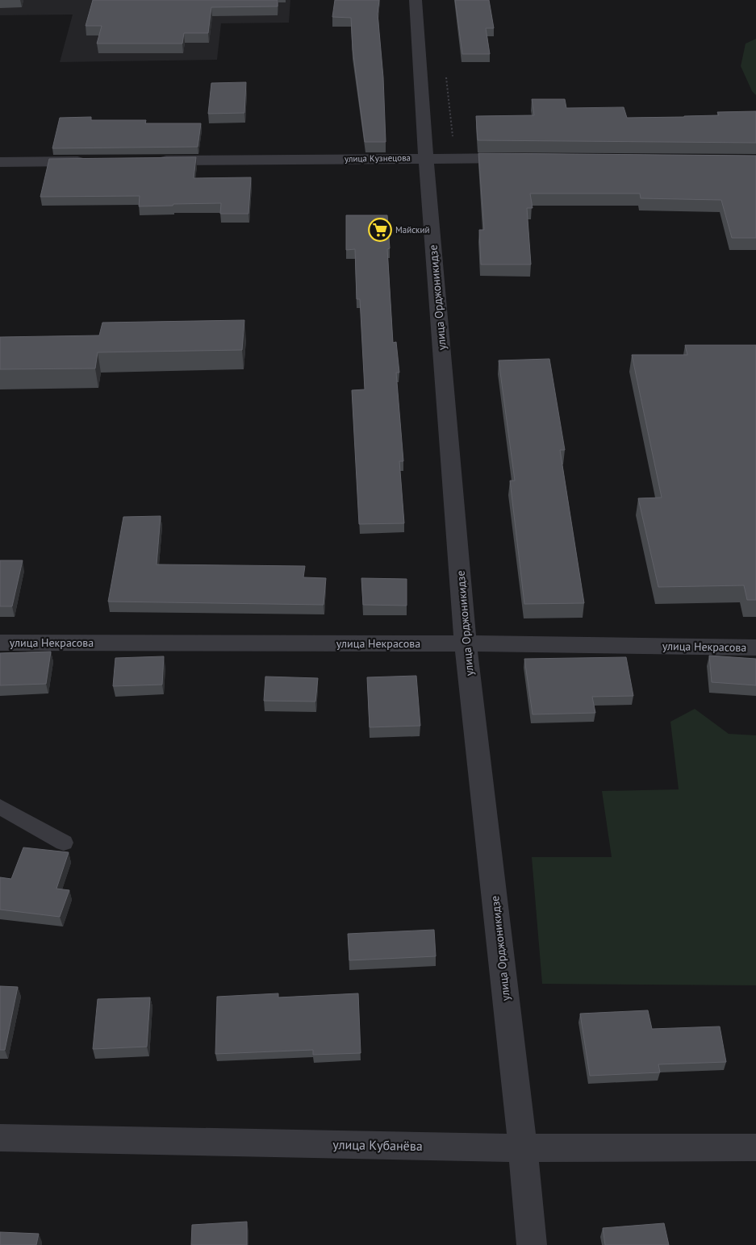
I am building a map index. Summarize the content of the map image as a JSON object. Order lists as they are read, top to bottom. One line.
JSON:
{"streets":{"street":["улица Кузнецова","улица Орджоникидзе","улица Некрасова","улица Кубанёва"]},"crossings":[["улица Кузнецова","улица Орджоникидзе"],["улица Орджоникидзе","улица Некрасова"],["улица Орджоникидзе","улица Кубанёва"]],"places":{"supermarket":["Майский"]}}
